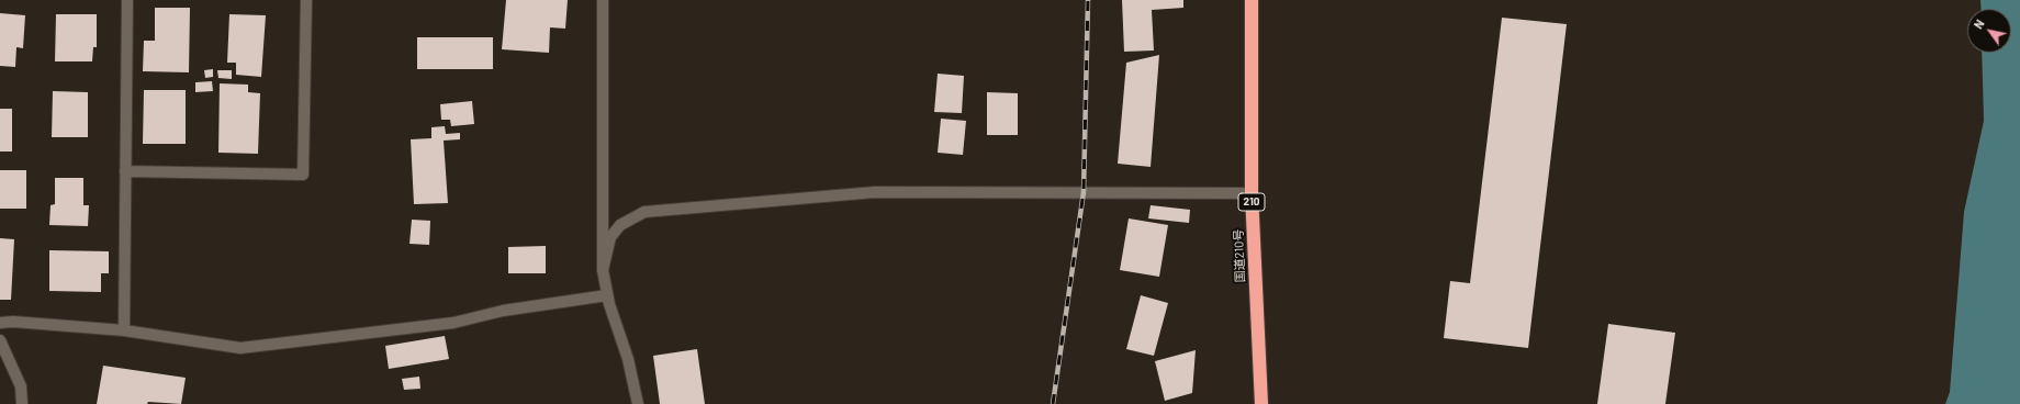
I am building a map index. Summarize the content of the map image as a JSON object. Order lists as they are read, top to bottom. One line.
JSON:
{"streets":{"highway":["210","国道210号"]},"north":"top left"}
